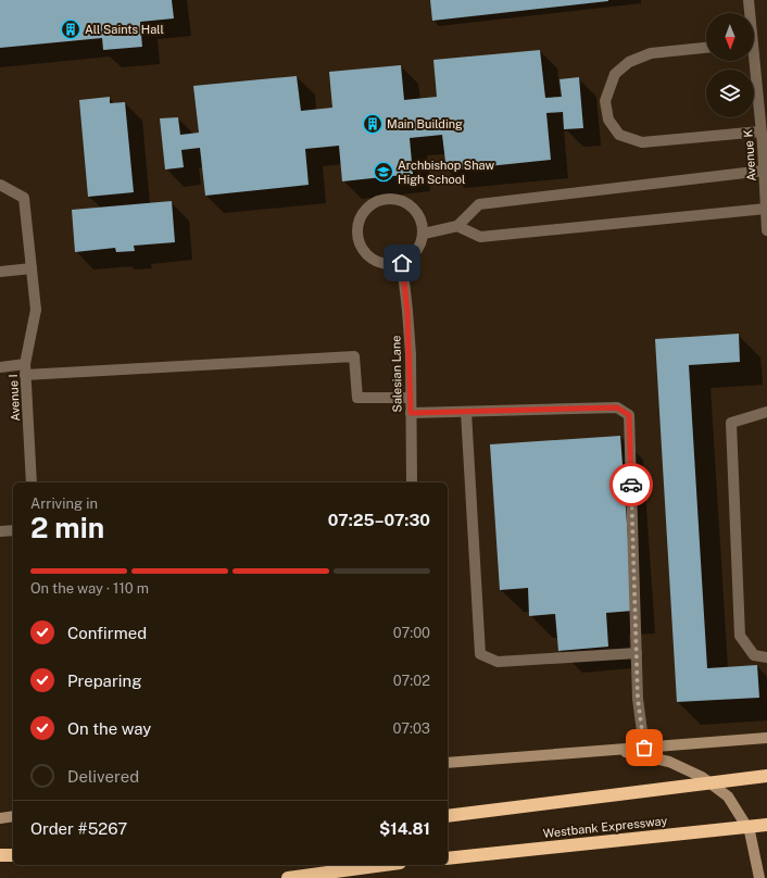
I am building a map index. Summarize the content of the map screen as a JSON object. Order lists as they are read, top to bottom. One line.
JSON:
{"streets":{"highway":["Westbank Expressway"],"street":["Avenue K","Salesian Lane","Avenue I"]},"places":{"building":["All Saints Hall","Main Building"],"school or university":["Archbishop Shaw High School"]},"north":"bottom","page":{"heading":["2 min","Arriving in","07:25–07:30"],"panel":["Order #5267","$14.81"],"bar":"On the way · 110 m","list":[["Confirmed","07:00"],["Preparing","07:02"],["On the way","07:03"],"Delivered"]}}
